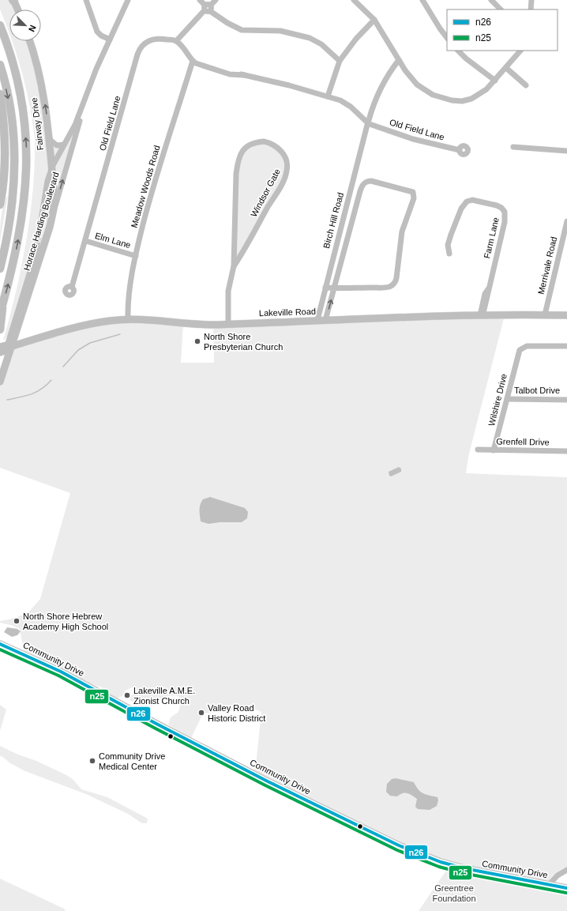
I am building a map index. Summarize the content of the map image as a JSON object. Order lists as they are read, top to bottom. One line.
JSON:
{"streets":{"main road":["Fairway Drive","Horace Harding Boulevard","Lakeville Road","Community Drive"],"street":["Old Field Lane","Meadow Woods Road","Windsor Gate","Birch Hill Road","Farm Lane","Elm Lane","Merrivale Road","Talbot Drive","Wilshire Drive","Grenfell Drive"]},"crossings":[["Old Field Lane","Meadow Woods Road"],["Old Field Lane","Birch Hill Road"],["Old Field Lane","Elm Lane"],["Fairway Drive","Horace Harding Boulevard"],["Meadow Woods Road","Elm Lane"],["Meadow Woods Road","Lakeville Road"],["Windsor Gate","Lakeville Road"],["Birch Hill Road","Lakeville Road"],["Horace Harding Boulevard","Lakeville Road"],["Farm Lane","Lakeville Road"],["Merrivale Road","Lakeville Road"],["Talbot Drive","Wilshire Drive"],["Wilshire Drive","Grenfell Drive"]],"one_way":["Fairway Drive"],"parks":["Greentree Foundation"],"places":["North Shore Presbyterian Church","North Shore Hebrew Academy High School","Lakeville A.M.E. Zionist Church","Valley Road Historic District","Community Drive Medical Center"],"lines":["transit line n26","transit line n25"],"legend":["n26","n25"],"north":"bottom right"}
